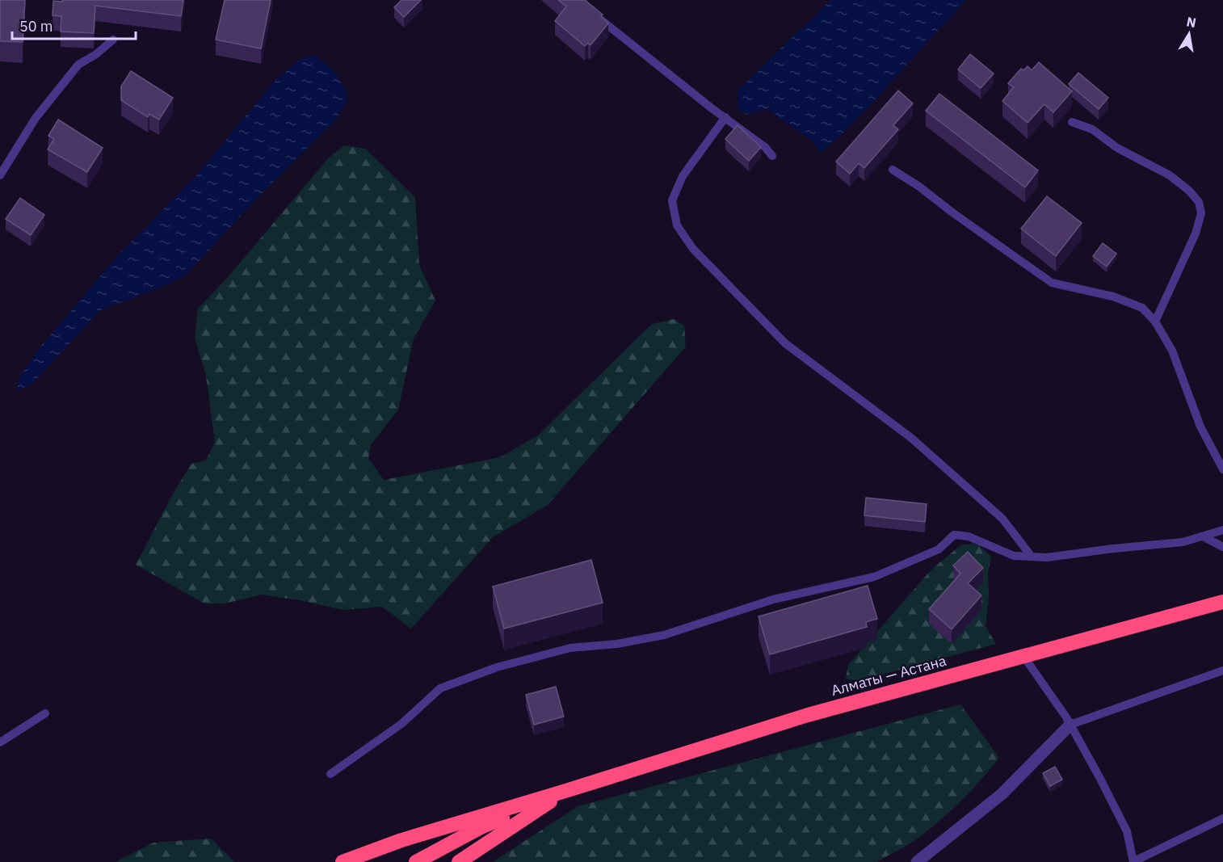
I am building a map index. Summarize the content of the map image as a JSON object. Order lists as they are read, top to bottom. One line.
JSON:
{"streets":{"highway":["Алматы — Астана"]},"scale_bar":"50 m","north":"top"}
